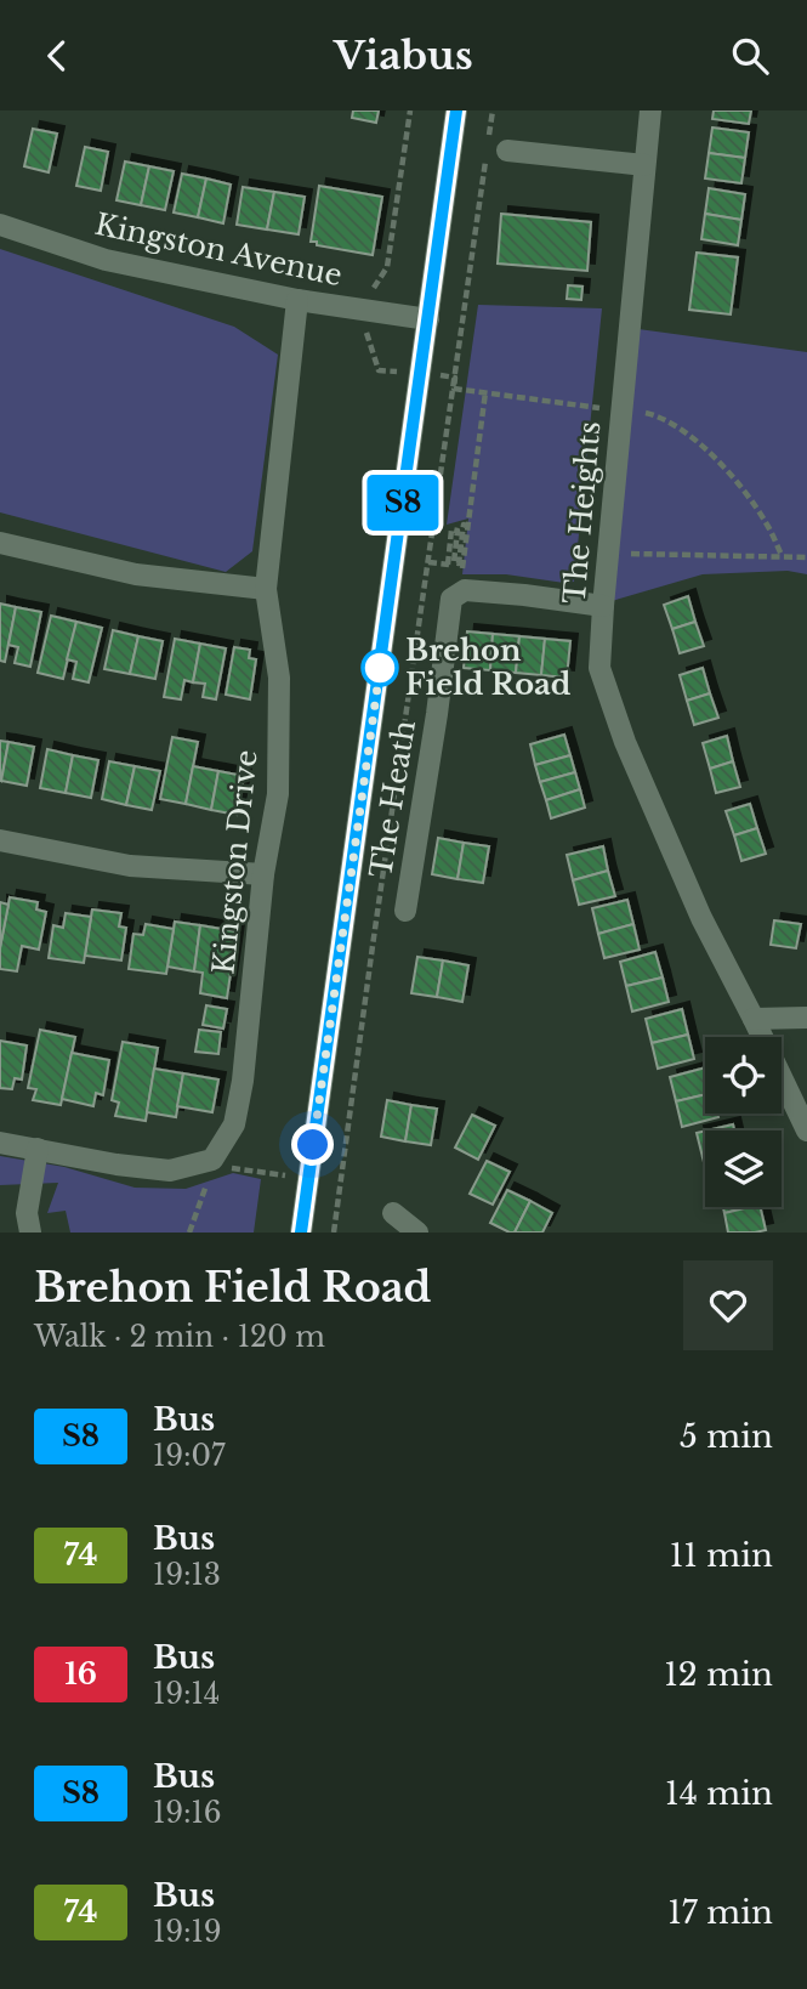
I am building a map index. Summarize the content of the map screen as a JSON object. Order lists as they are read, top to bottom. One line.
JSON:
{"streets":{"street":["Kingston Avenue","The Heights","The Heath","Kingston Drive"]},"crossings":[["Kingston Avenue","Kingston Drive"]],"places":["Brehon Field Road"],"lines":["bus line S8"],"page":{"header":"Viabus","on_map":"S8","heading":["Brehon Field Road","Walk · 2 min · 120 m"],"list":[{"mark":"S8","name":"Bus","note":"19:07","value":"5 min"},{"mark":"74","name":"Bus","note":"19:13","value":"11 min"},{"mark":"16","name":"Bus","note":"19:14","value":"12 min"},{"mark":"S8","name":"Bus","note":"19:16","value":"14 min"},{"mark":"74","name":"Bus","note":"19:19","value":"17 min"}]}}
